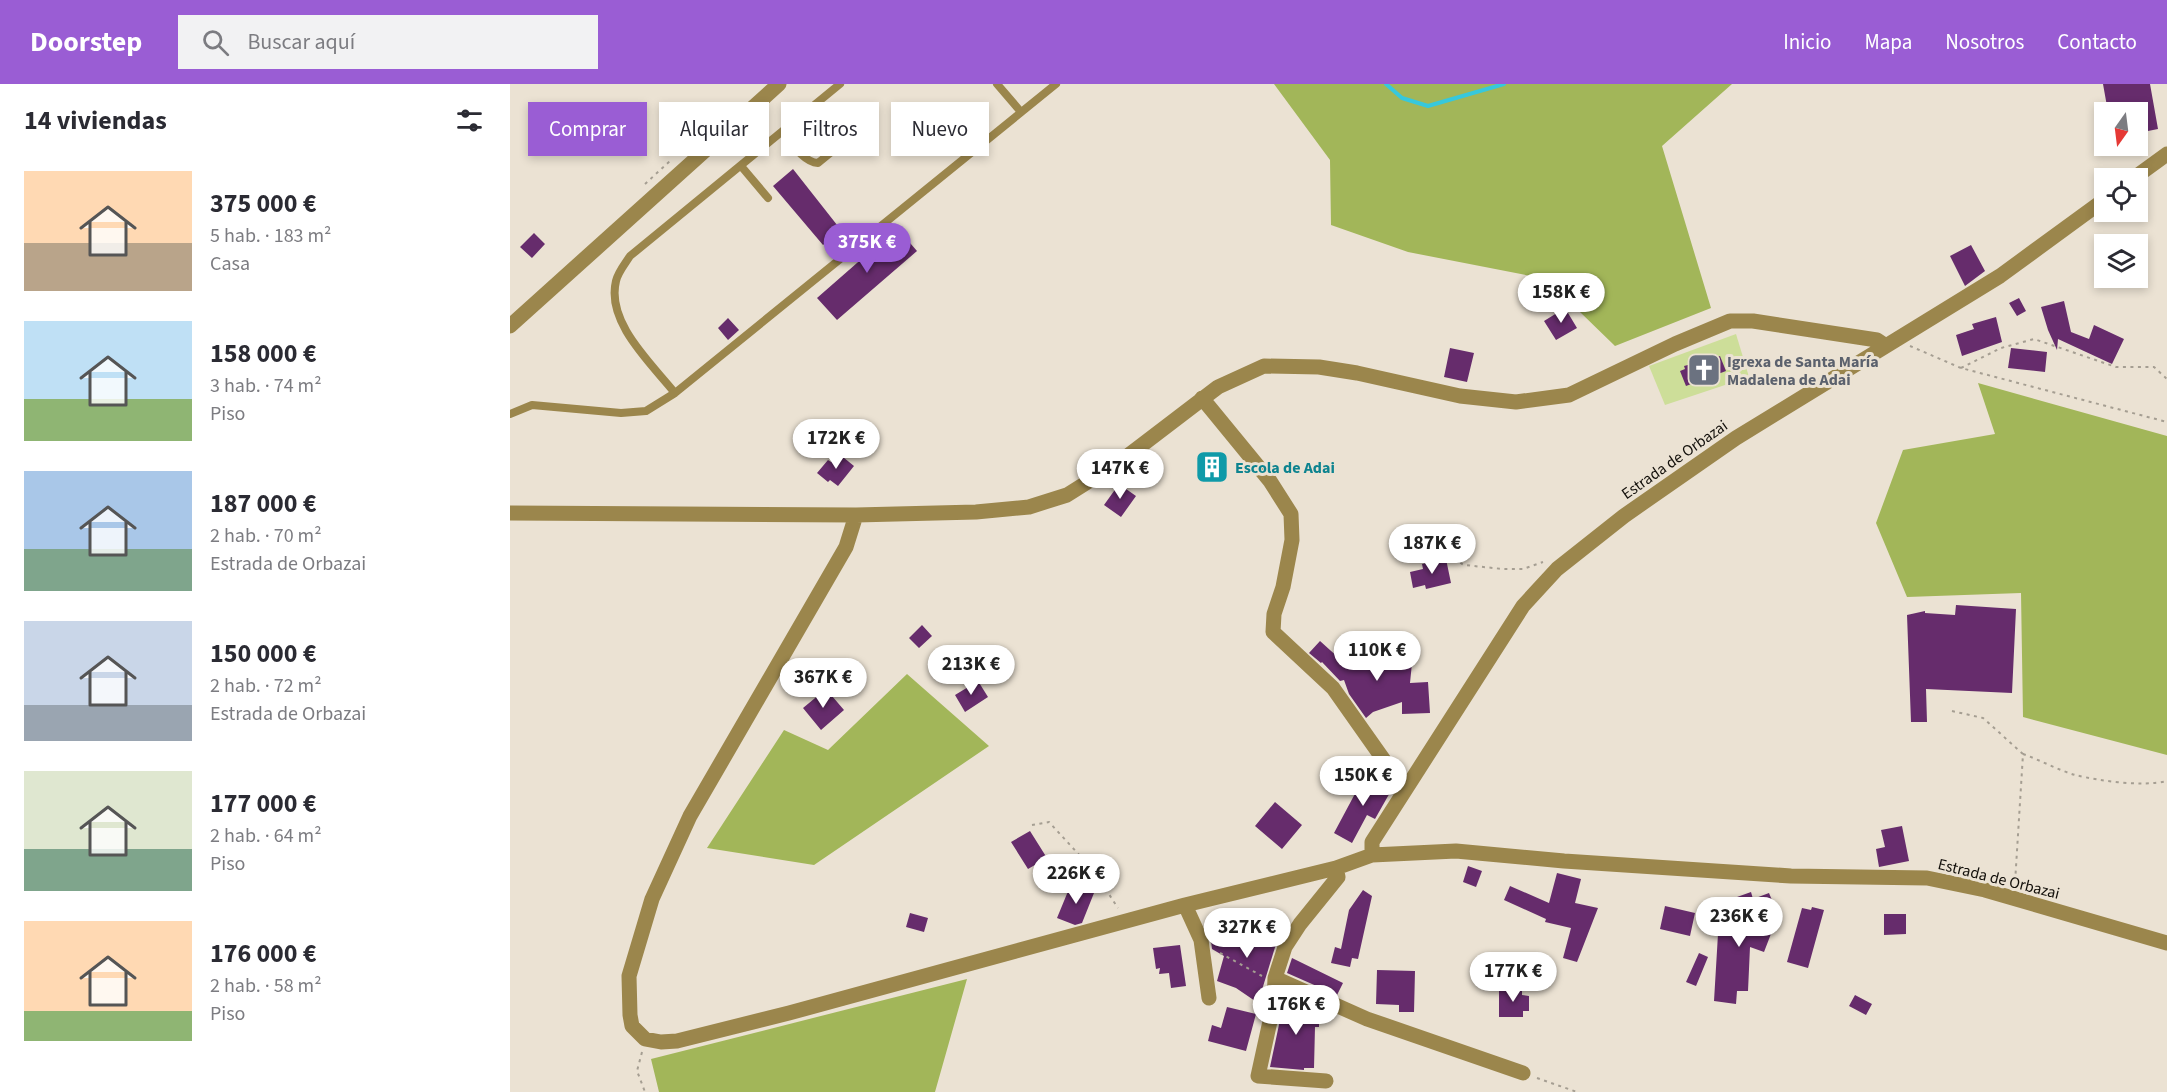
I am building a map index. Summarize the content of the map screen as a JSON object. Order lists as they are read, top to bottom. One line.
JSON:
{"streets":{"street":["Estrada de Orbazai"]},"places":{"church":["Igrexa de Santa María Madalena de Adai"],"building":["Escola de Adai"]},"north":"bottom","page":{"header":"Doorstep","search":"Buscar aquí","nav":["Inicio","Mapa","Nosotros","Contacto"],"heading":"14 viviendas","chip":["Comprar","Alquilar","Filtros","Nuevo"],"list":[{"name":"375 000 €","note":"5 hab. · 183 m² · Casa"},{"name":"158 000 €","note":"3 hab. · 74 m² · Piso"},{"name":"187 000 €","note":"2 hab. · 70 m² · Estrada de Orbazai"},{"name":"150 000 €","note":"2 hab. · 72 m² · Estrada de Orbazai"},{"name":"177 000 €","note":"2 hab. · 64 m² · Piso"},{"name":"176 000 €","note":"2 hab. · 58 m² · Piso"}],"price":["375K €","158K €","172K €","147K €","187K €","110K €","213K €","367K €","150K €","226K €","236K €","327K €","177K €","176K €"]}}
